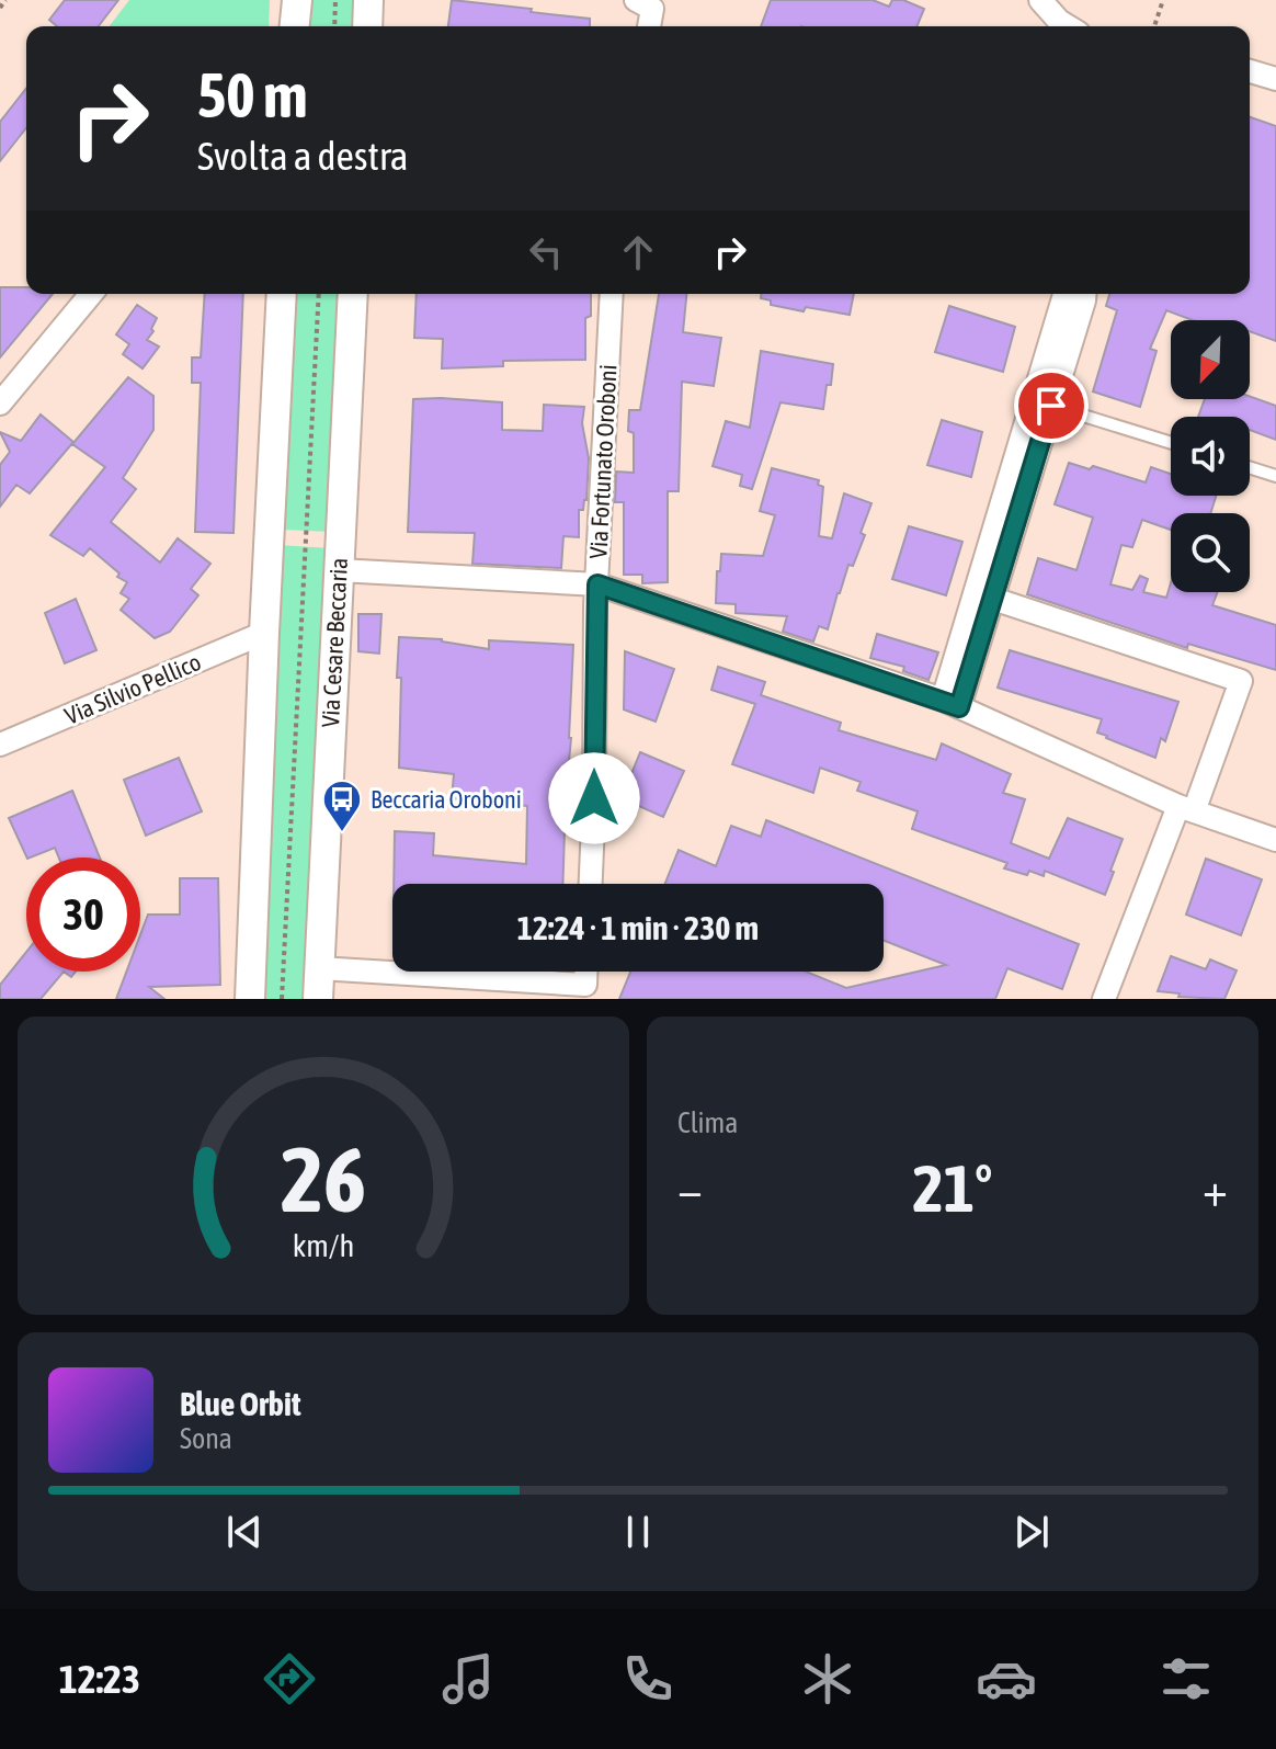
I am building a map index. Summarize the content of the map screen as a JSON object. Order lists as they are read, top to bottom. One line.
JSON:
{"streets":{"street":["Via Fortunato Oroboni","Via Cesare Beccaria","Via Silvio Pellico"]},"places":{"bus stop":["Beccaria Oroboni"]},"north":"bottom left","page":{"turn":["50 m","Svolta a destra"],"limit":"30","trip":"12:24 · 1 min · 230 m","tile":"Clima","heat":["−","21°","+"],"song":["Blue Orbit","Sona"],"tabs":"12:23","gauge":["26","km/h"]}}
